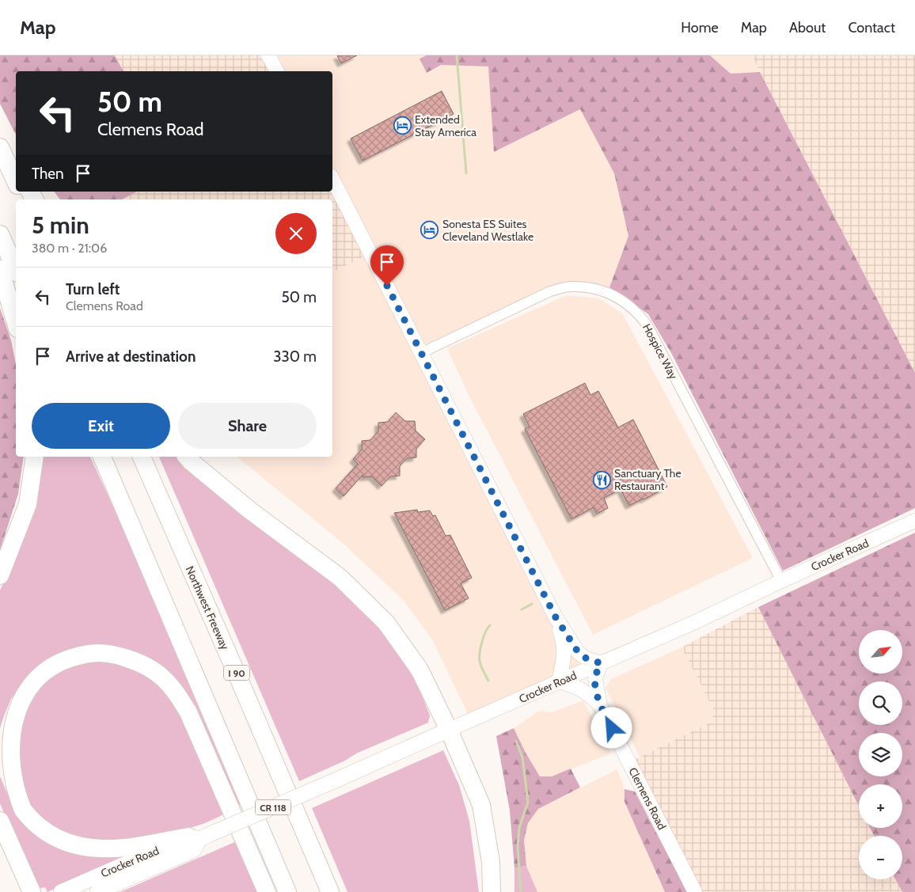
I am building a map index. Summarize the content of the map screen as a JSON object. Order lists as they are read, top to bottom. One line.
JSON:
{"streets":{"highway":["Northwest Freeway","I 90"],"main road":["Crocker Road","CR 118"],"street":["Hospice Way","Clemens Road"]},"crossings":[["Hospice Way","Crocker Road"],["Crocker Road","Clemens Road"]],"places":{"hotel":["Extended Stay America","Sonesta ES Suites Cleveland Westlake"],"restaurant":["Sanctuary The Restaurant"]},"north":"top right","page":{"header":"Map","nav":["Home","Map","About","Contact"],"turn":["50 m","Clemens Road"],"then":"Then","heading":["5 min","380 m · 21:06"],"list":[{"name":"Turn left","note":"Clemens Road","value":"50 m"},{"name":"Arrive at destination","value":"330 m"}],"buttons":["Exit","Share"],"map_buttons":["+","−"]}}
